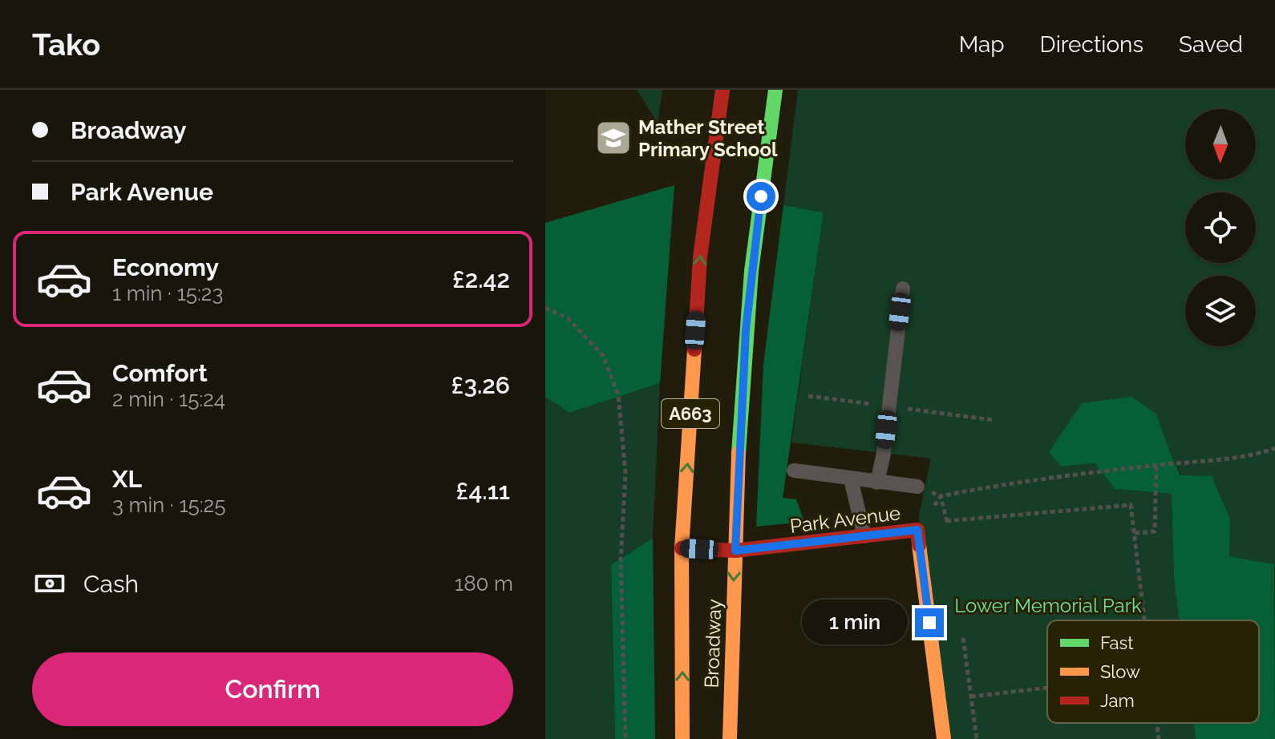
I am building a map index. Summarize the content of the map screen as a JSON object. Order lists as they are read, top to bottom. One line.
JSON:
{"streets":{"main road":["A663","Park Avenue","Broadway"]},"crossings":[["Park Avenue","Broadway"]],"parks":["Lower Memorial Park"],"places":{"school or university":["Mather Street Primary School"]},"legend":["Fast","Slow","Jam"],"north":"bottom","page":{"header":"Tako","nav":["Map","Directions","Saved"],"banner":["Broadway","Park Avenue"],"list":[{"name":"Economy","note":"1 min · 15:23","value":"£2.42"},{"name":"Comfort","note":"2 min · 15:24","value":"£3.26"},{"name":"XL","note":"3 min · 15:25","value":"£4.11"}],"pay":["Cash","180 m"],"bubble":"1 min","buttons":"Confirm"}}
